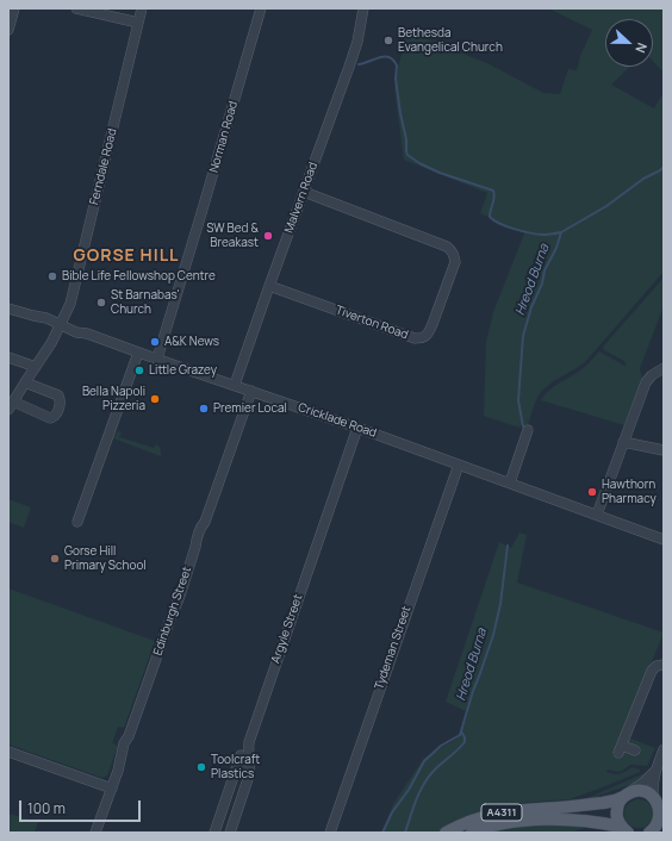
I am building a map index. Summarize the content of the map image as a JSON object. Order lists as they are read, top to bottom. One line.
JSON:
{"streets":{"main road":["A4311"],"street":["Norman Road","Ferndale Road","Malvern Road","Tiverton Road","Cricklade Road","Edinburgh Street","Argyle Street","Tydeman Street"]},"crossings":[["Norman Road","Cricklade Road"],["Ferndale Road","Cricklade Road"],["Malvern Road","Tiverton Road"],["Malvern Road","Cricklade Road"],["Cricklade Road","Edinburgh Street"],["Cricklade Road","Argyle Street"],["Cricklade Road","Tydeman Street"]],"districts":["GORSE HILL"],"water":["Hreod Burna"],"places":["Bethesda Evangelical Church","SW Bed & Breakast","Bible Life Fellowshop Centre","St Barnabas' Church","A&K News","Little Grazey","Bella Napoli Pizzeria","Premier Local","Hawthorn Pharmacy","Gorse Hill Primary School","Toolcraft Plastics"],"scale_bar":"100 m","north":"right"}
